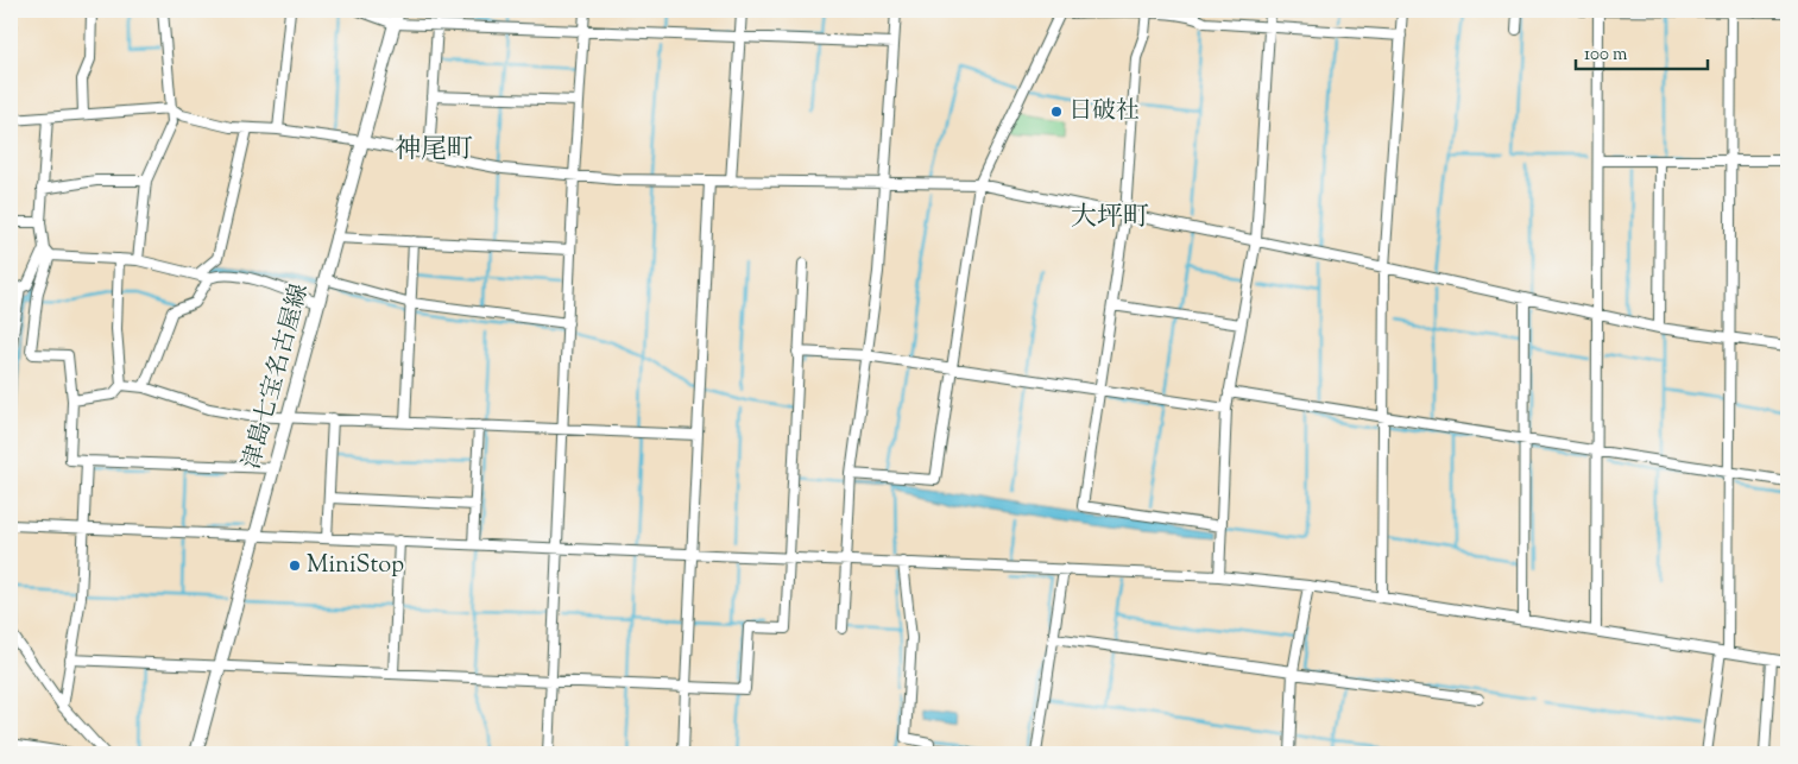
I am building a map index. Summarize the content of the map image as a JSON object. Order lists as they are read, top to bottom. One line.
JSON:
{"streets":{"main road":["津島七宝名古屋線"]},"districts":["神尾町","大坪町"],"places":["日破社","MiniStop"],"scale_bar":"100 m"}
